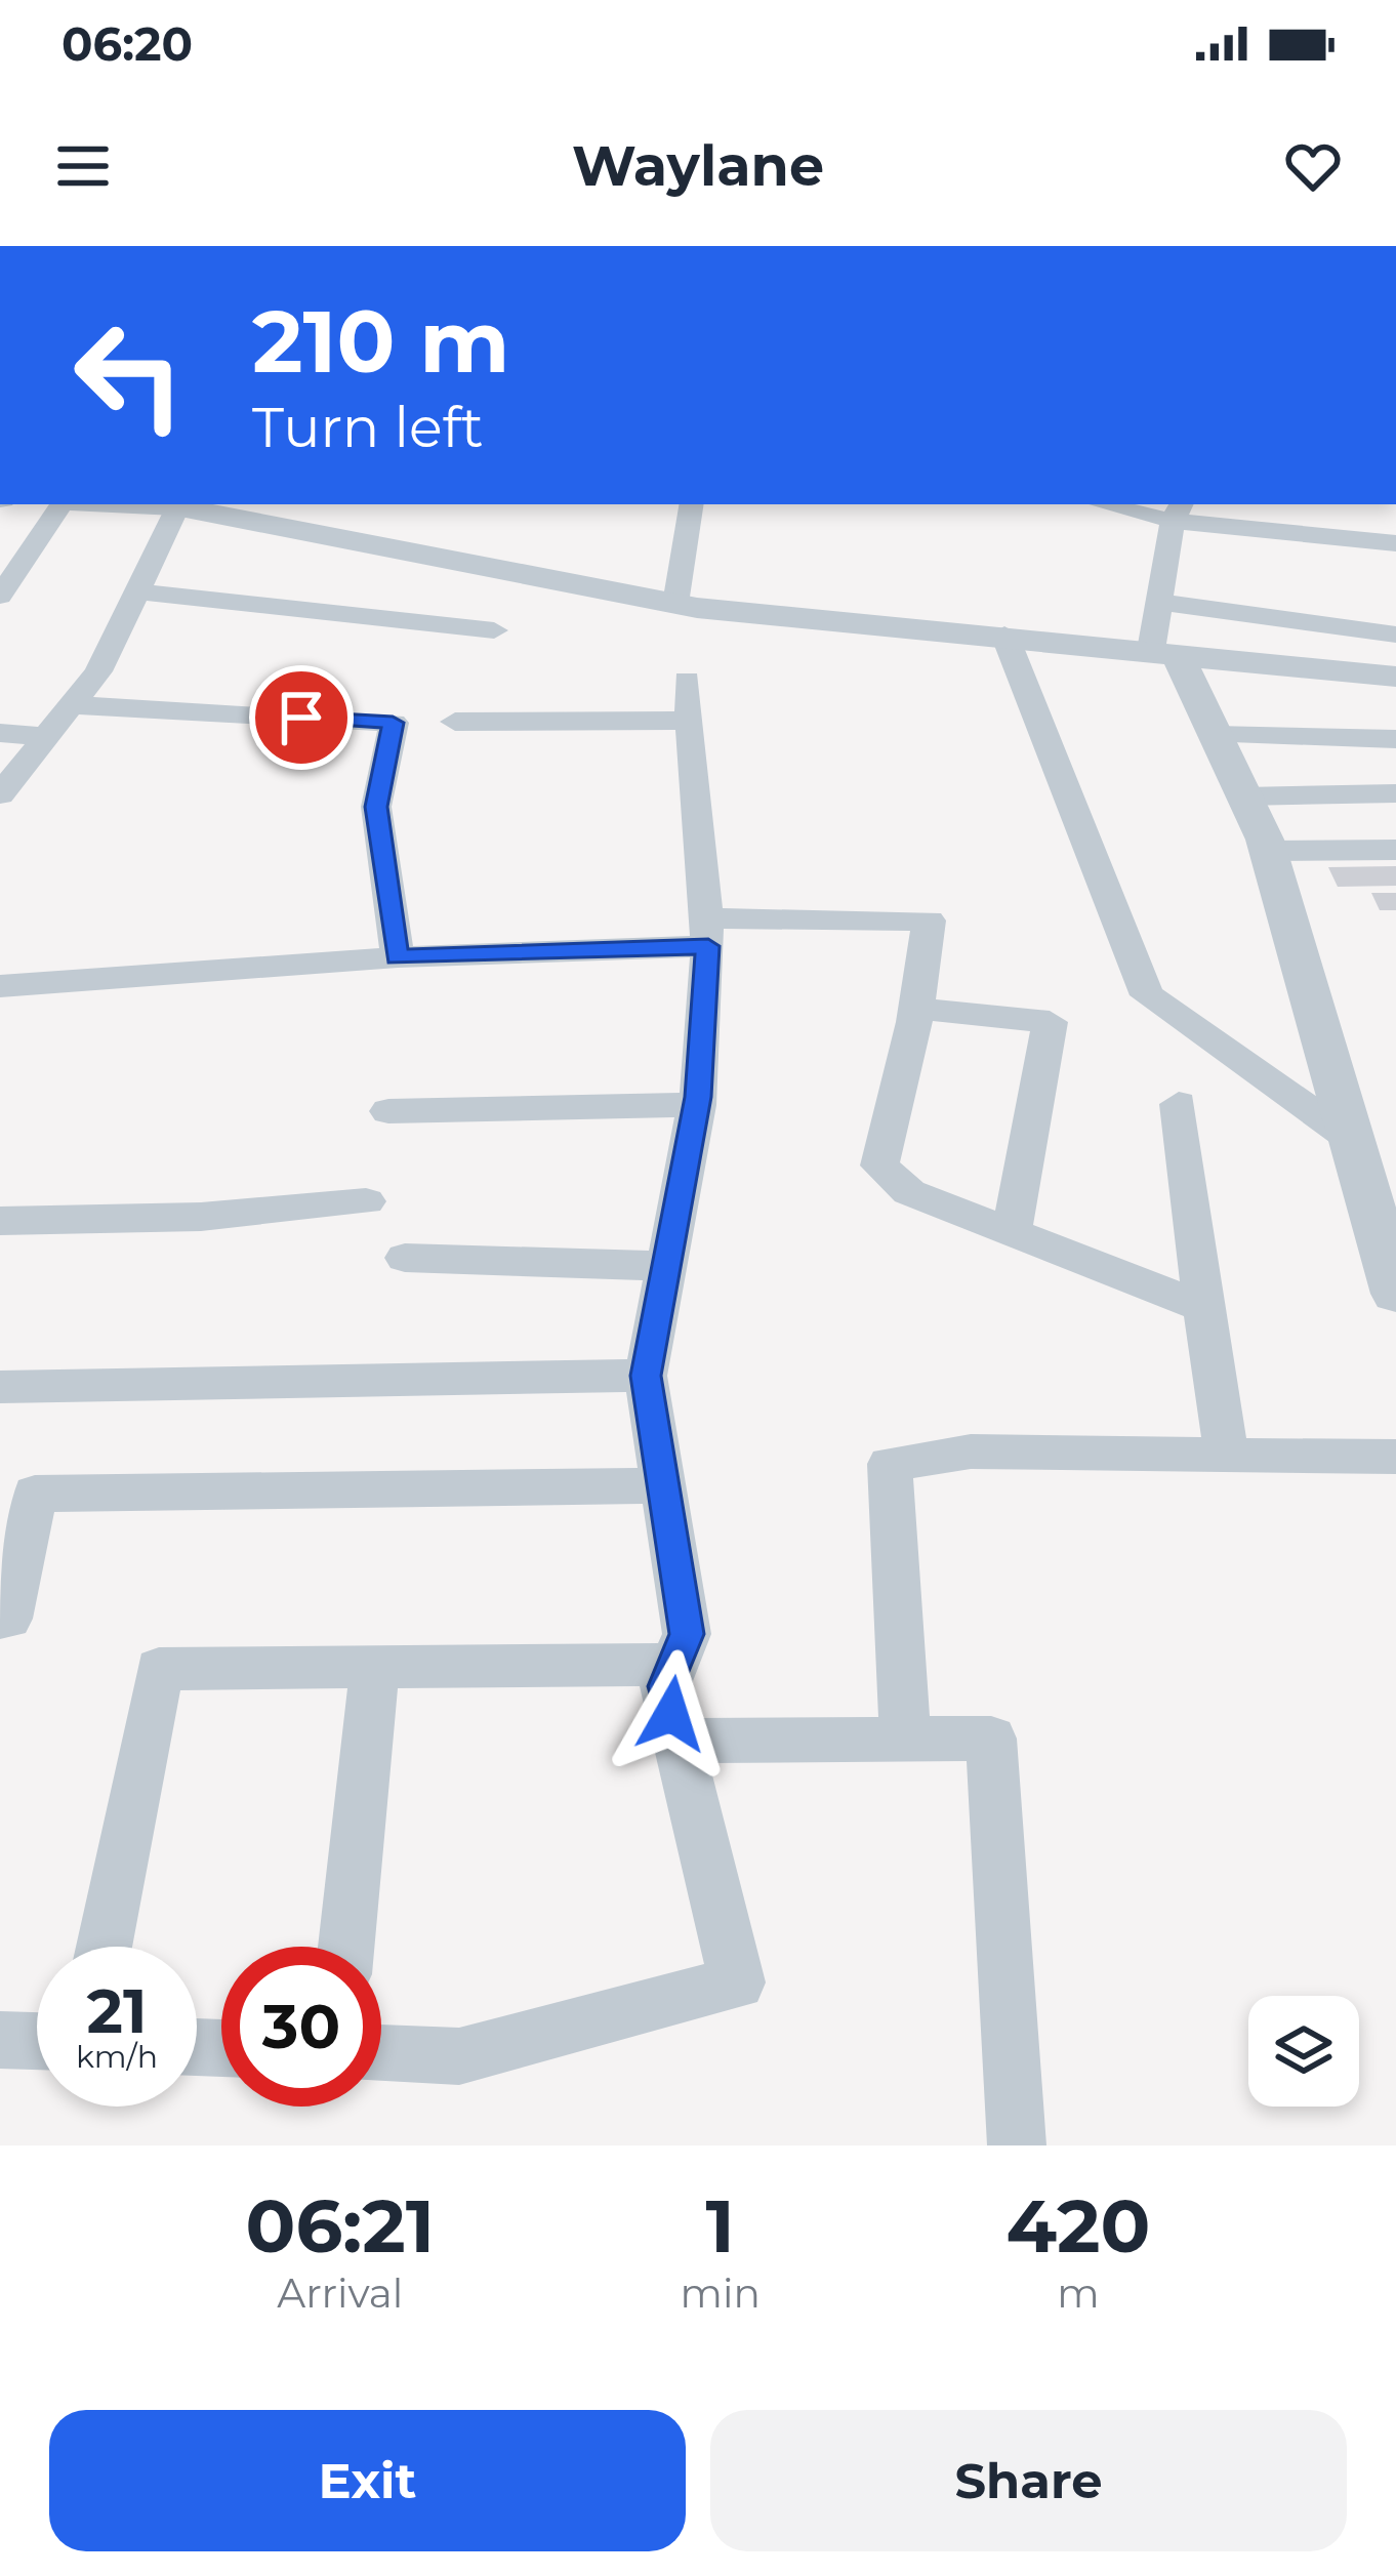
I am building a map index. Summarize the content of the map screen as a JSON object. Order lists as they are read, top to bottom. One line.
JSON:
{"page":{"status":"06:20","header":"Waylane","turn":["210 m","Turn left"],"speed":"21 km/h","limit":"30","eta":["06:21","Arrival","1","min","420","m"],"buttons":["Exit","Share"]}}
